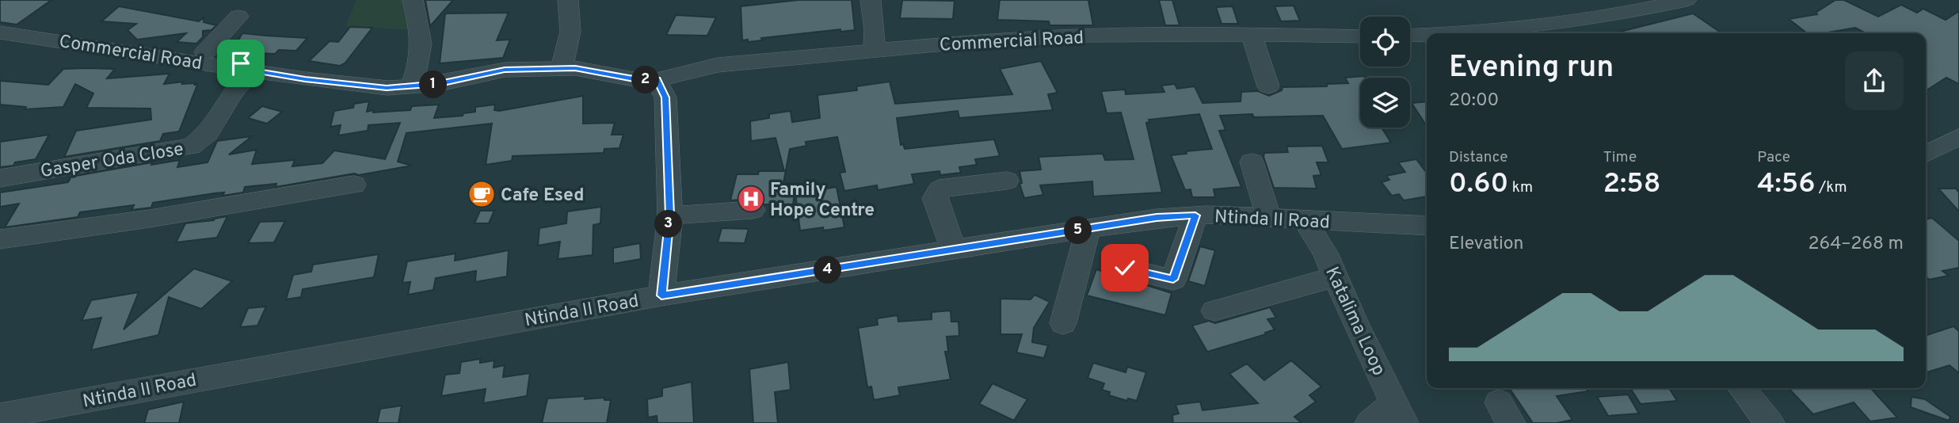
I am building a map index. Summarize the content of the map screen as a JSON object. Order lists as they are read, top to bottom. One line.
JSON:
{"streets":{"street":["Commercial Road","Gasper Oda Close","Ntinda II Road","Katalima Loop"]},"crossings":[["Commercial Road","Gasper Oda Close"],["Ntinda II Road","Katalima Loop"]],"places":{"cafe":["Cafe Esed"],"hospital":["Family Hope Centre"]},"page":{"heading":["Evening run","20:00"],"pins":["2","1","3","5","4"],"stats":[["Distance","0.60 km"],["Time","2:58"],["Pace","4:56 /km"]],"chart":["Elevation","264–268 m"]}}
